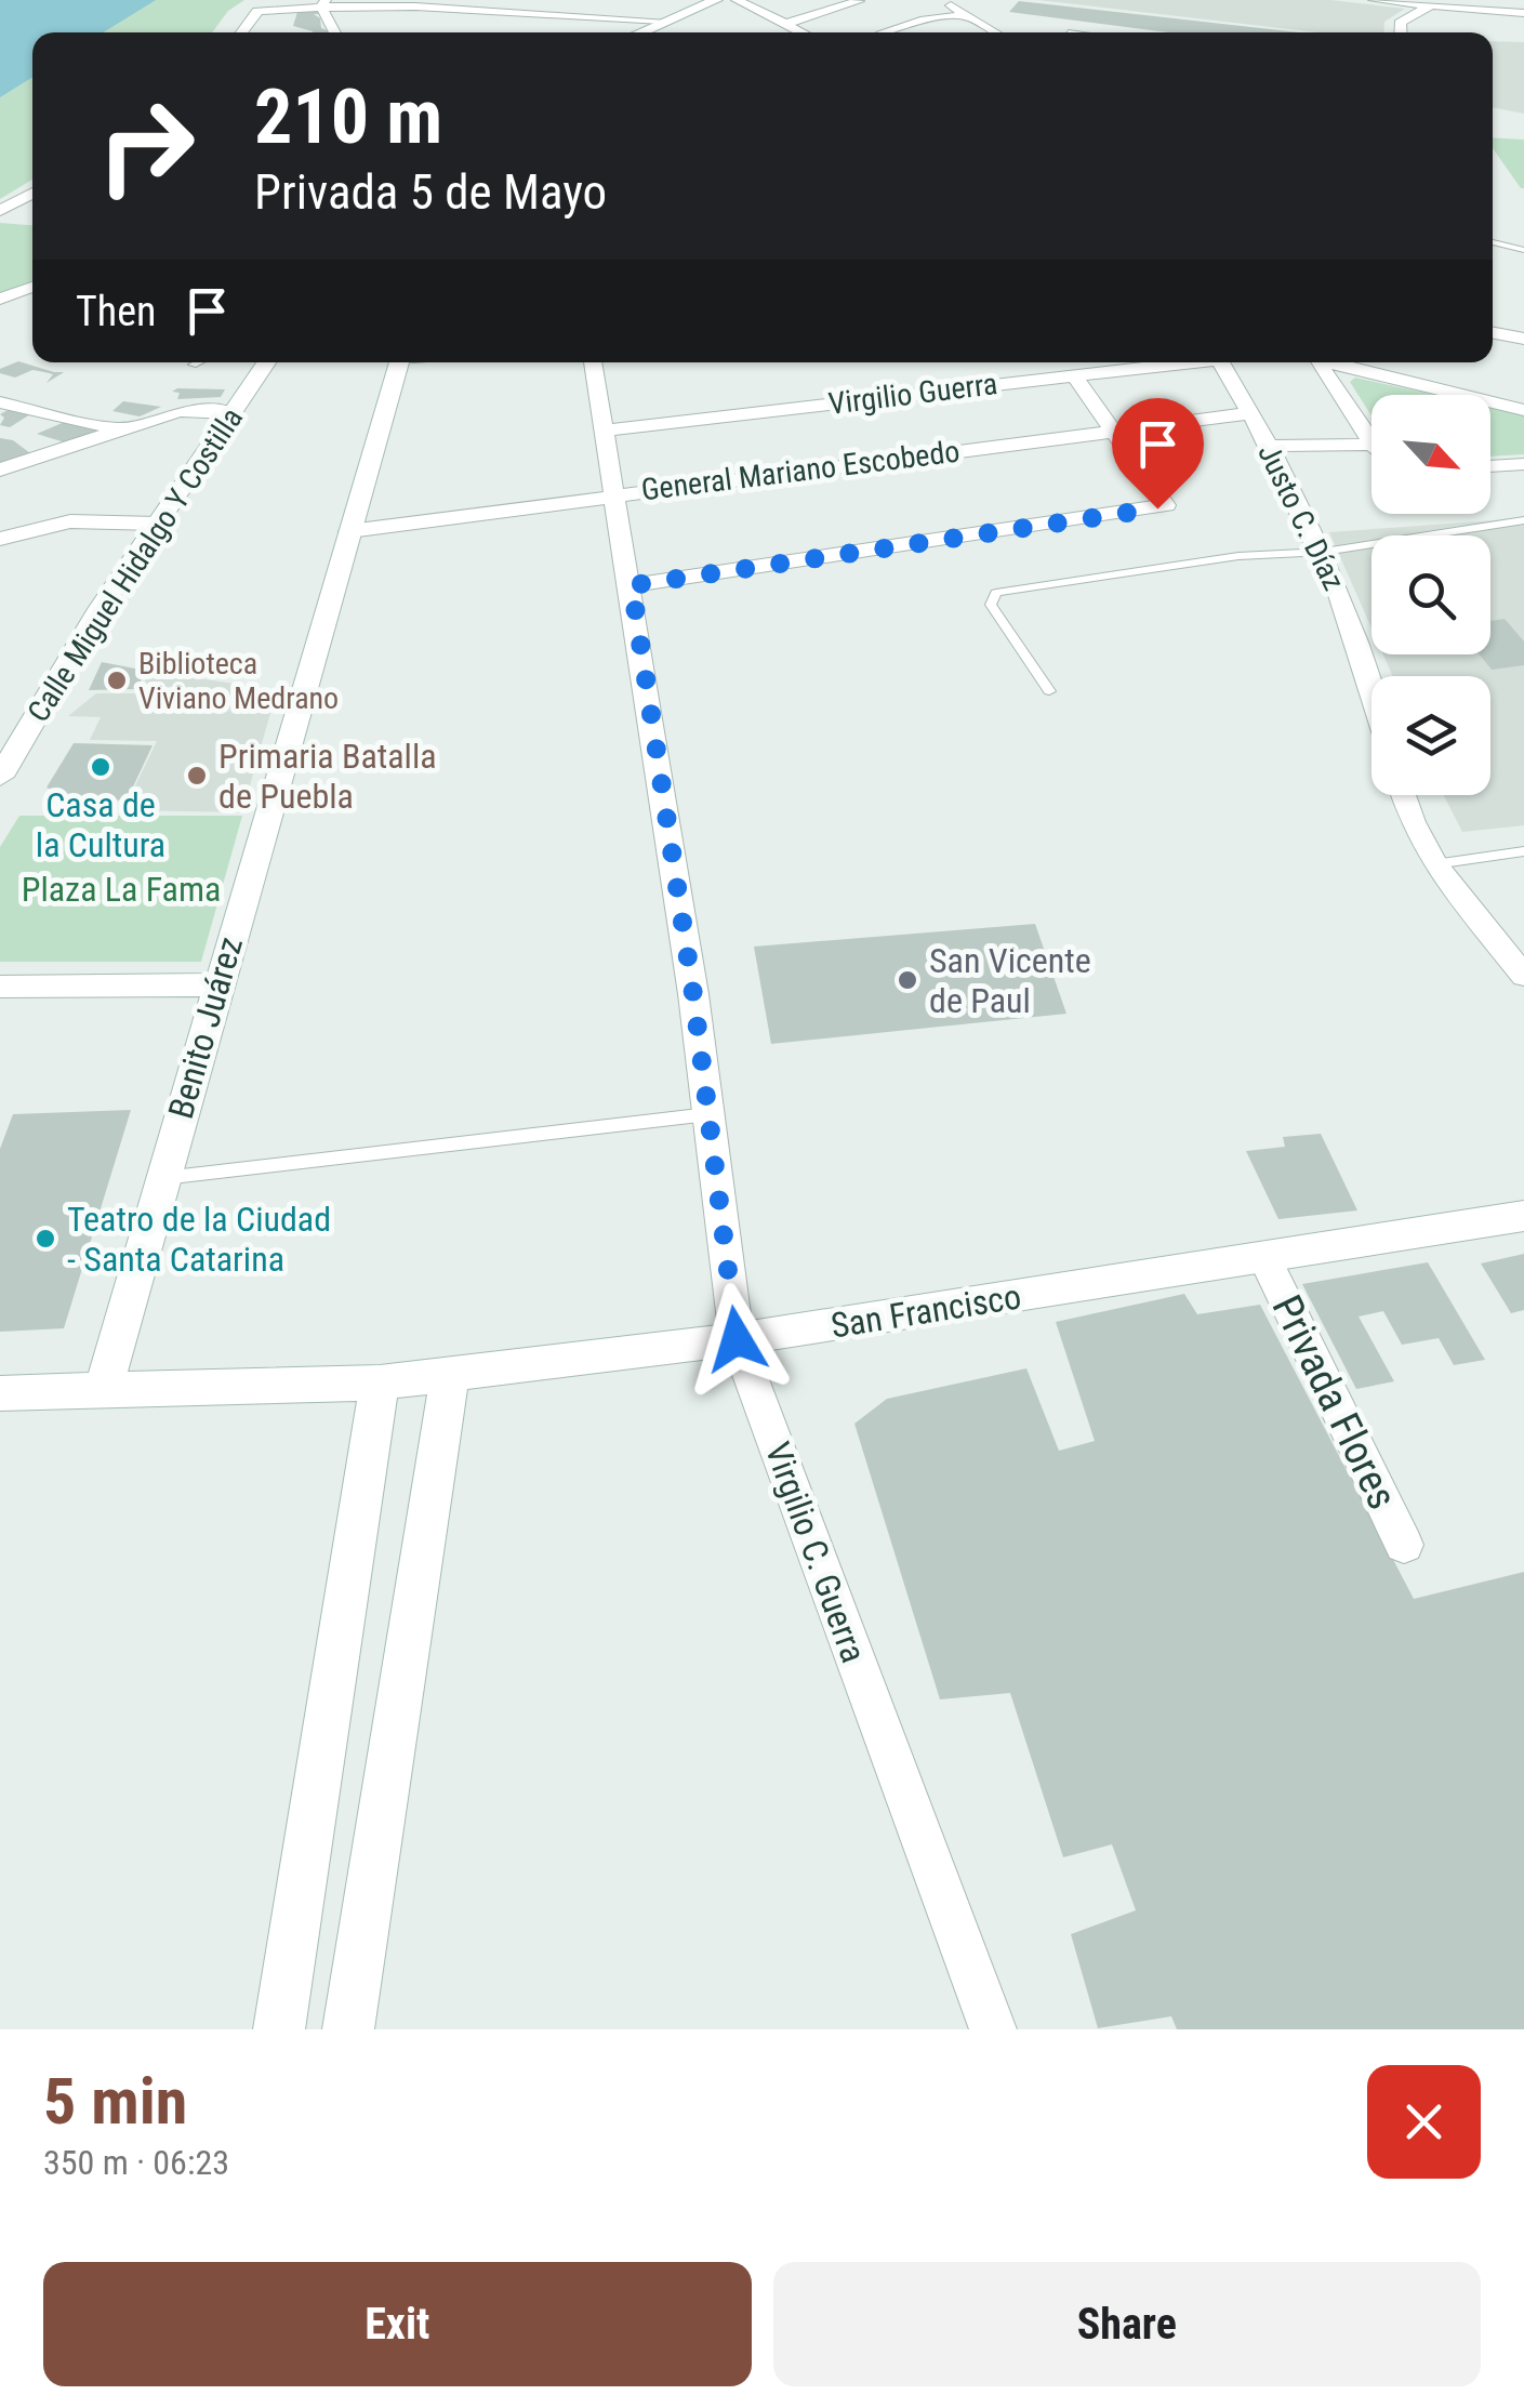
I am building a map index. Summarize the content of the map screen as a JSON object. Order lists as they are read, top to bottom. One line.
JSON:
{"streets":{"street":["Virgilio Guerra","General Mariano Escobedo","Justo C. Díaz","Calle Miguel Hidalgo Y Costilla","Benito Juárez","San Francisco","Privada Flores","Virgilio C. Guerra"]},"crossings":[["Virgilio Guerra","Virgilio C. Guerra"],["General Mariano Escobedo","Justo C. Díaz"],["General Mariano Escobedo","Benito Juárez"],["General Mariano Escobedo","Virgilio C. Guerra"],["Benito Juárez","San Francisco"],["San Francisco","Privada Flores"],["San Francisco","Virgilio C. Guerra"]],"parks":["Plaza La Fama"],"places":["Biblioteca Viviano Medrano","Casa de la Cultura","Primaria Batalla de Puebla","San Vicente de Paul","Teatro de la Ciudad - Santa Catarina"],"north":"bottom right","page":{"turn":["210 m","Privada 5 de Mayo"],"then":"Then","heading":["5 min","350 m · 06:23"],"buttons":["Exit","Share"]}}
